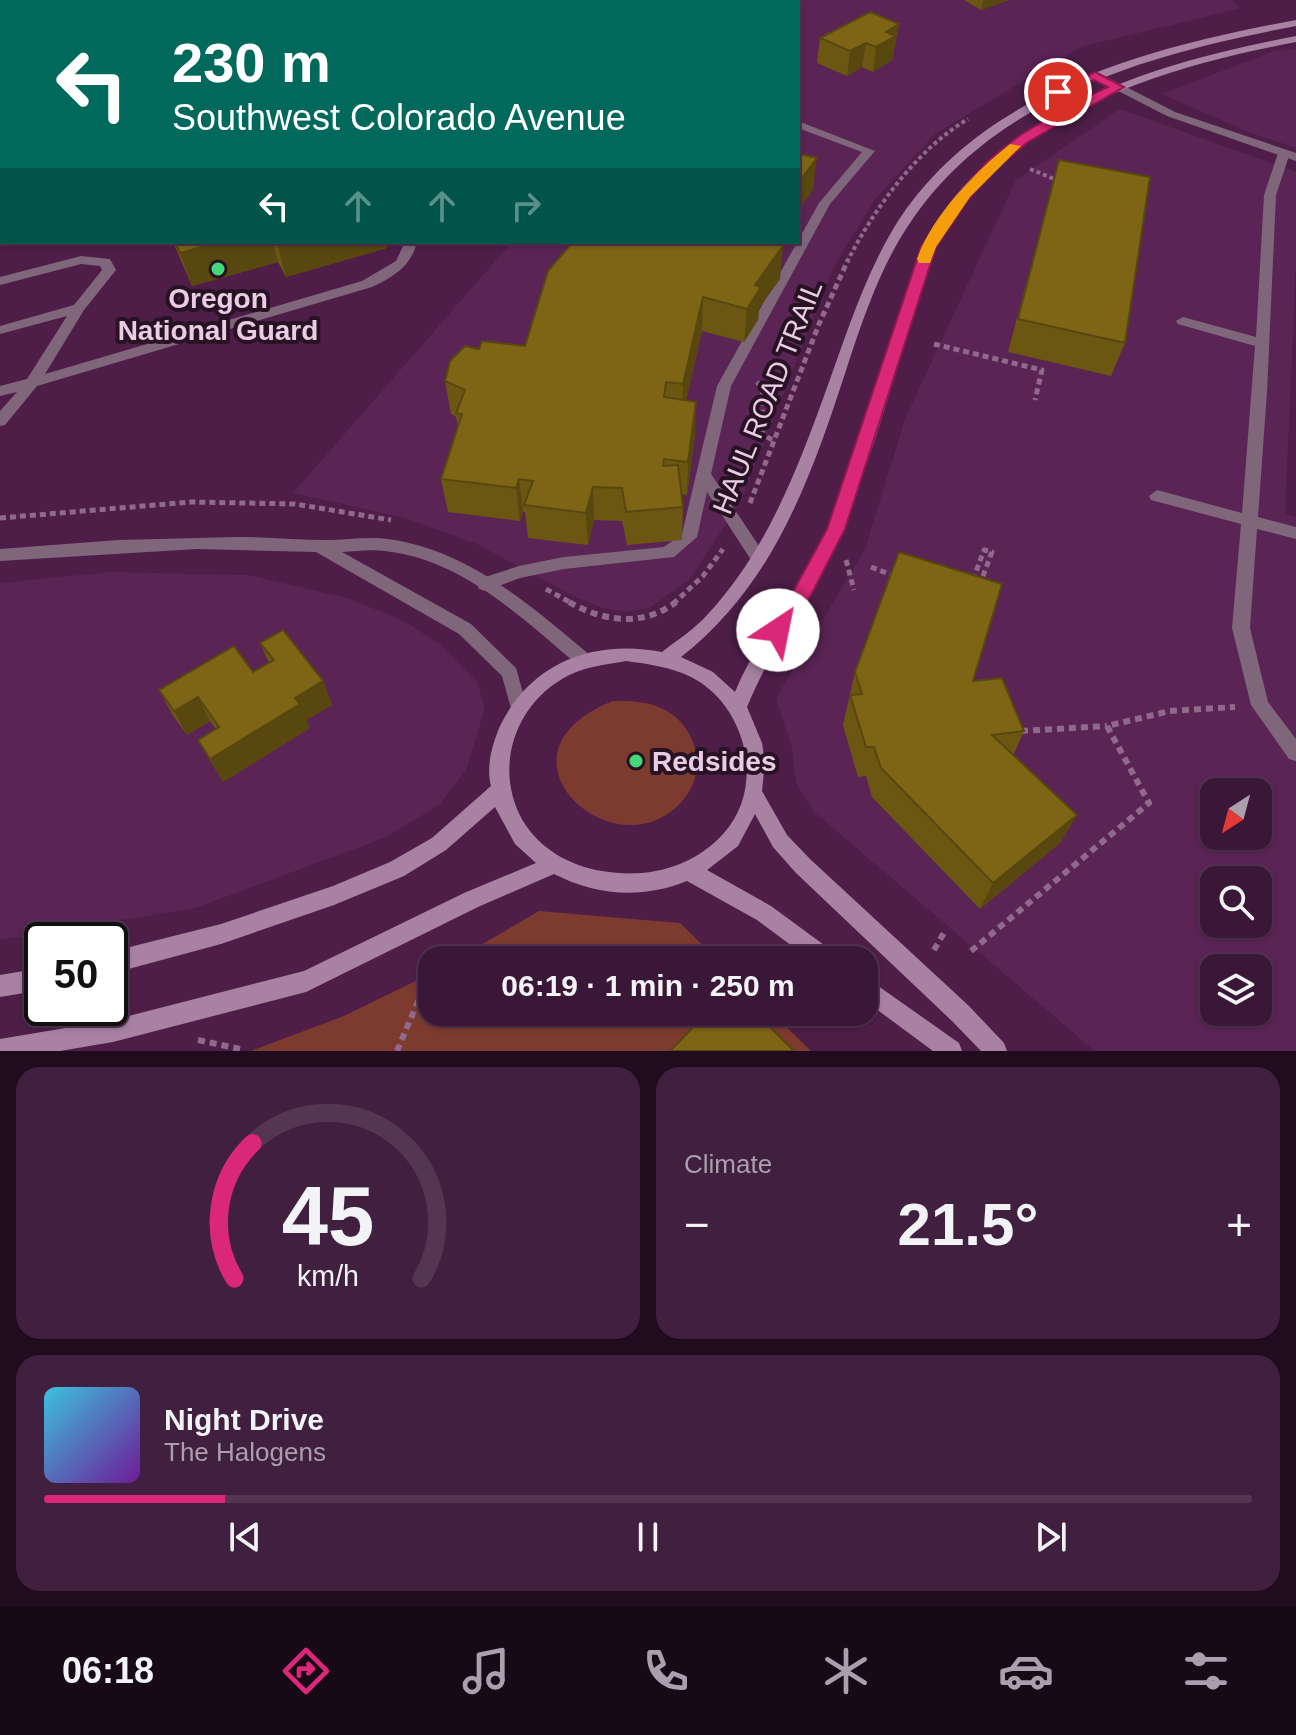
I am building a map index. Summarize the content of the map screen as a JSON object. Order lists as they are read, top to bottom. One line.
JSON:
{"streets":{"path":["HAUL ROAD TRAIL"]},"places":["Oregon National Guard","Redsides"],"north":"bottom left","page":{"turn":["230 m","Southwest Colorado Avenue"],"limit":"50","trip":"06:19 · 1 min · 250 m","tile":"Climate","heat":["−","21.5°","+"],"song":["Night Drive","The Halogens"],"tabs":"06:18","gauge":["45","km/h"]}}
